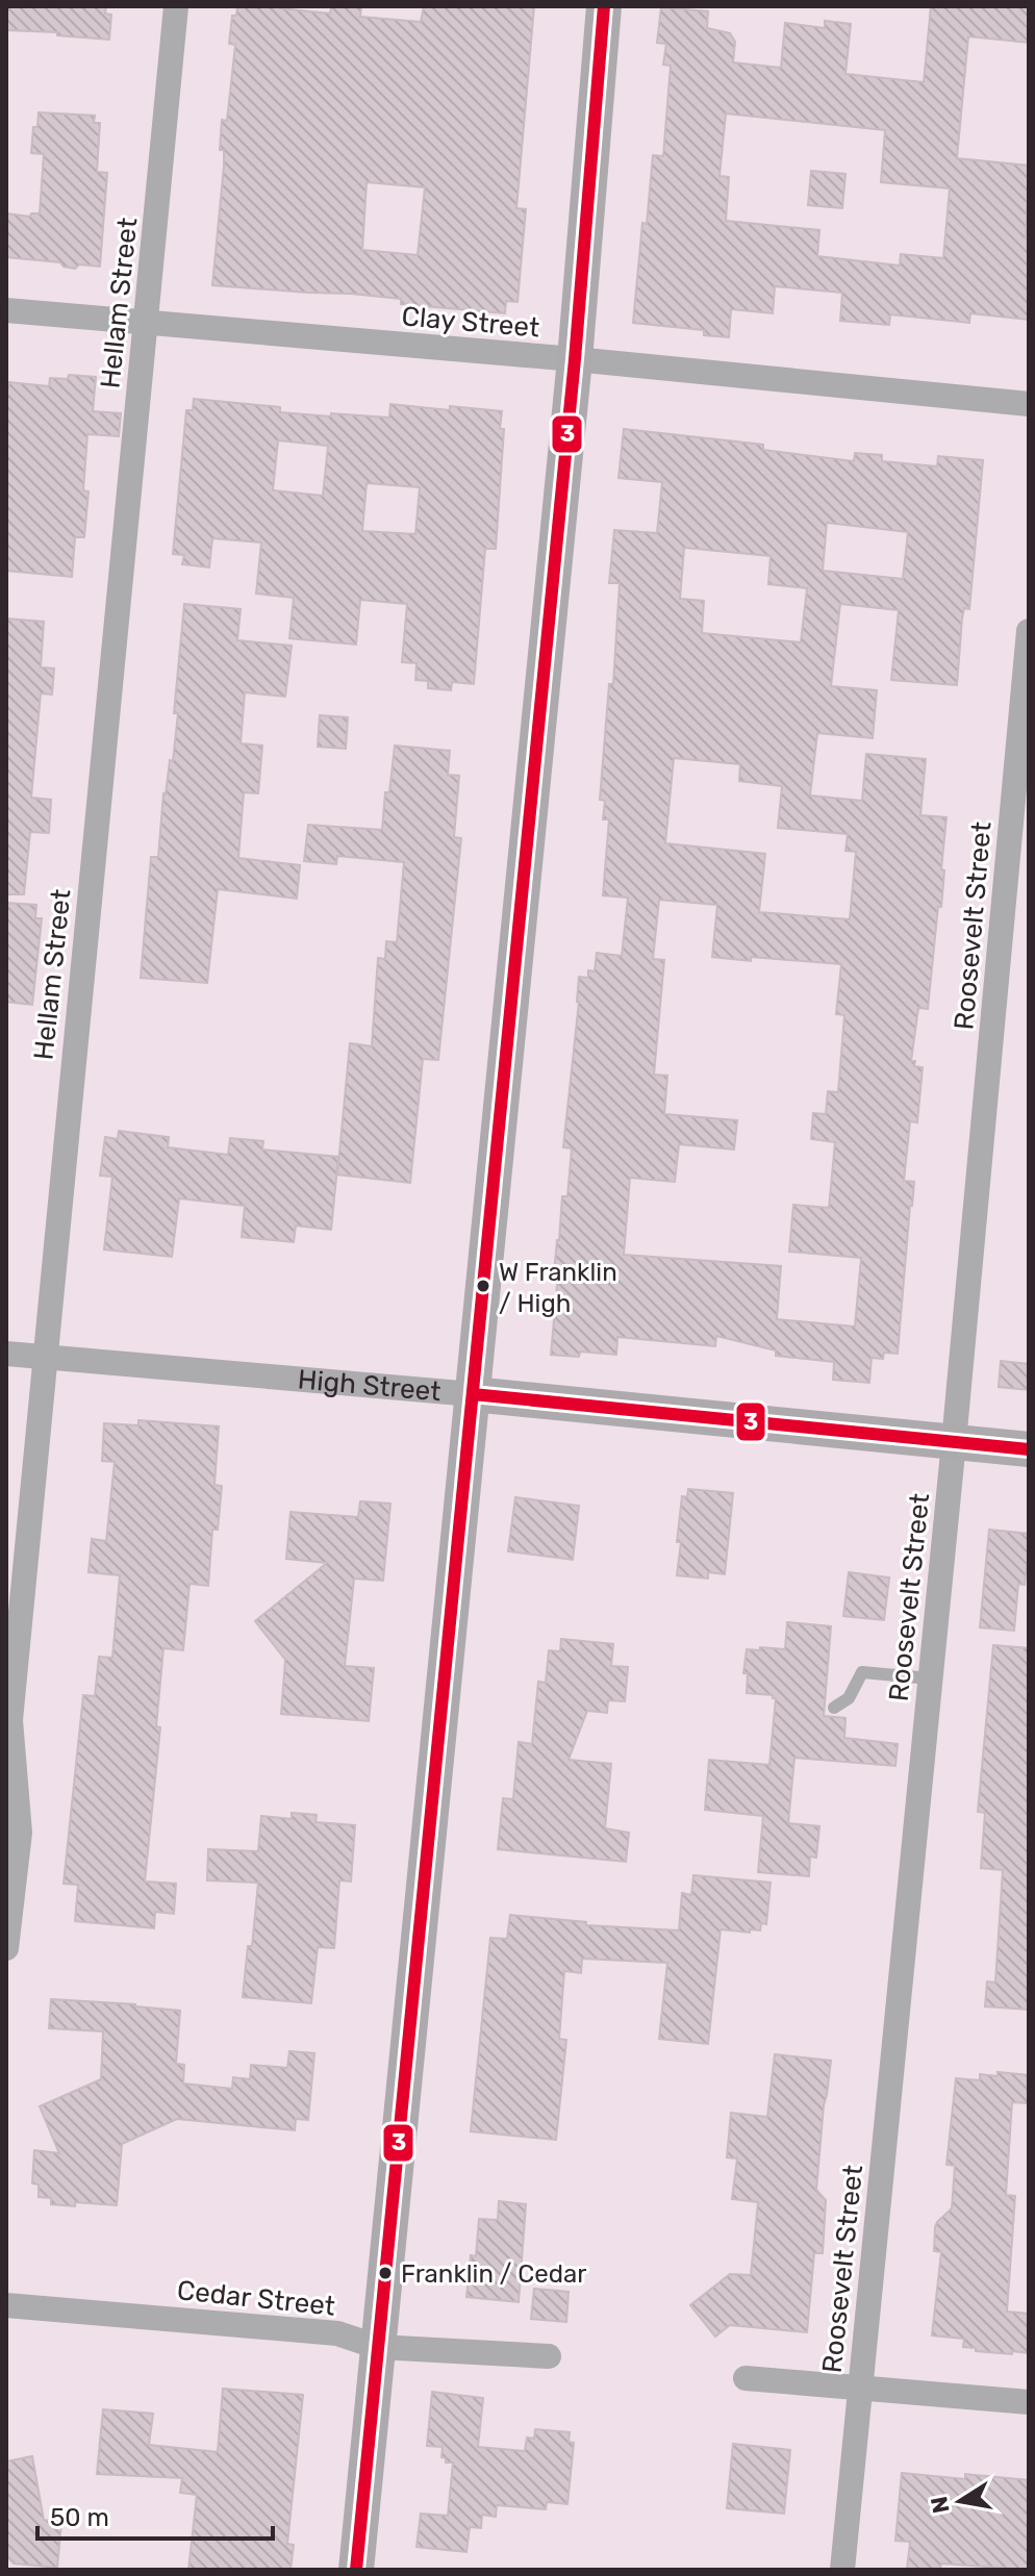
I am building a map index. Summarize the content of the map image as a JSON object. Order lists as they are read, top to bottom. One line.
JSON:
{"streets":{"street":["Hellam Street","Clay Street","Roosevelt Street","High Street","Cedar Street"]},"crossings":[["Hellam Street","Clay Street"],["Hellam Street","High Street"],["Roosevelt Street","High Street"]],"places":["W Franklin / High","Franklin / Cedar"],"lines":["transit line 3"],"scale_bar":"50 m","north":"left"}
